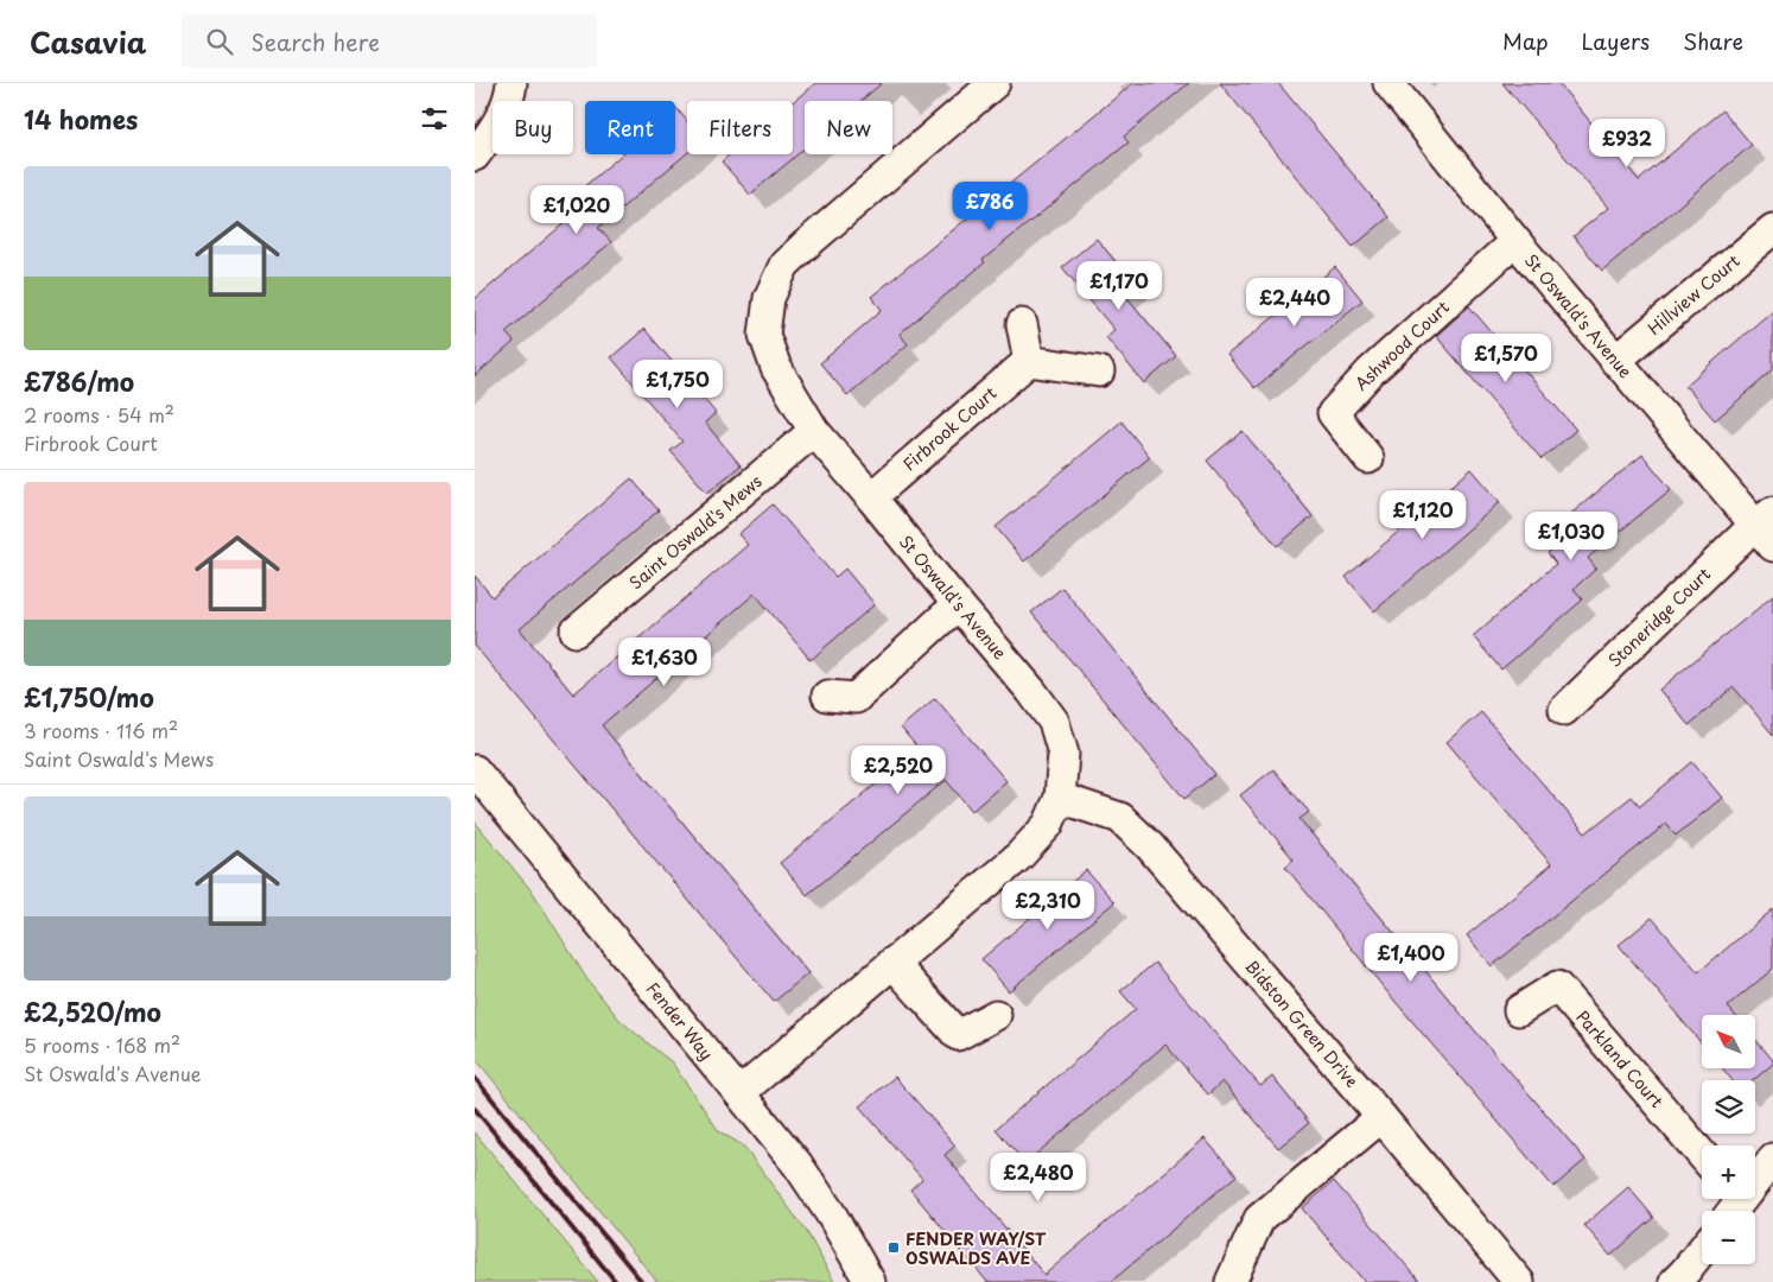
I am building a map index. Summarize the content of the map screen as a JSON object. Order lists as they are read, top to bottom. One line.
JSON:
{"streets":{"street":["Hillview Court","St Oswald's Avenue","Ashwood Court","Firbrook Court","Saint Oswald's Mews","Stoneridge Court","Fender Way","Bidston Green Drive","Parkland Court"]},"crossings":[["Hillview Court","St Oswald's Avenue"],["St Oswald's Avenue","Ashwood Court"],["St Oswald's Avenue","Firbrook Court"],["St Oswald's Avenue","Saint Oswald's Mews"],["St Oswald's Avenue","Stoneridge Court"],["St Oswald's Avenue","Fender Way"],["St Oswald's Avenue","Bidston Green Drive"]],"places":{"transit":["FENDER WAY/ST OSWALDS AVE"]},"north":"top left","page":{"header":"Casavia","search":"Search here","nav":["Map","Layers","Share"],"heading":"14 homes","chip":["Buy","Rent","Filters","New"],"price":["£932","£786","£1,020","£1,170","£2,440","£1,570","£1,750","£1,120","£1,030","£1,630","£2,520","£2,310","£1,400","£2,480"],"list":[{"name":"£786/mo","note":"2 rooms · 54 m² · Firbrook Court"},{"name":"£1,750/mo","note":"3 rooms · 116 m² · Saint Oswald's Mews"},{"name":"£2,520/mo","note":"5 rooms · 168 m² · St Oswald's Avenue"}],"map_buttons":["+","−"]}}
